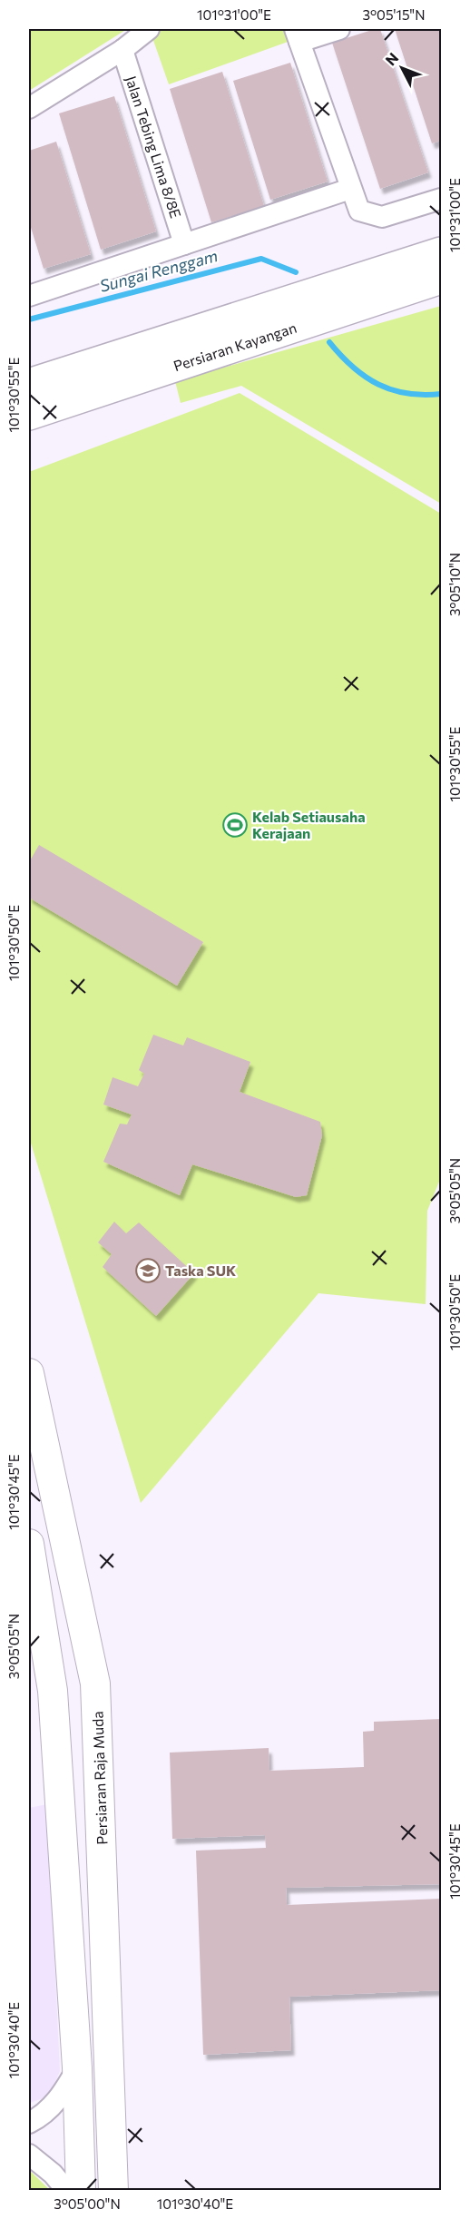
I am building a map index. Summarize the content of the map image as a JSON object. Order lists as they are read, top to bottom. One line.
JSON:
{"streets":{"main road":["Persiaran Kayangan","Persiaran Raja Muda"],"street":["Jalan Tebing Lima 8/8E"]},"water":["Sungai Renggam"],"places":{"sports":["Kelab Setiausaha Kerajaan"],"school or university":["Taska SUK"]},"north":"top left","coordinates":["101°31'00\"E","3°05'15\"N","101°30'55\"E","3°05'10\"N","101°30'50\"E","3°05'05\"N","101°30'45\"E","101°30'40\"E","3°05'00\"N"]}
